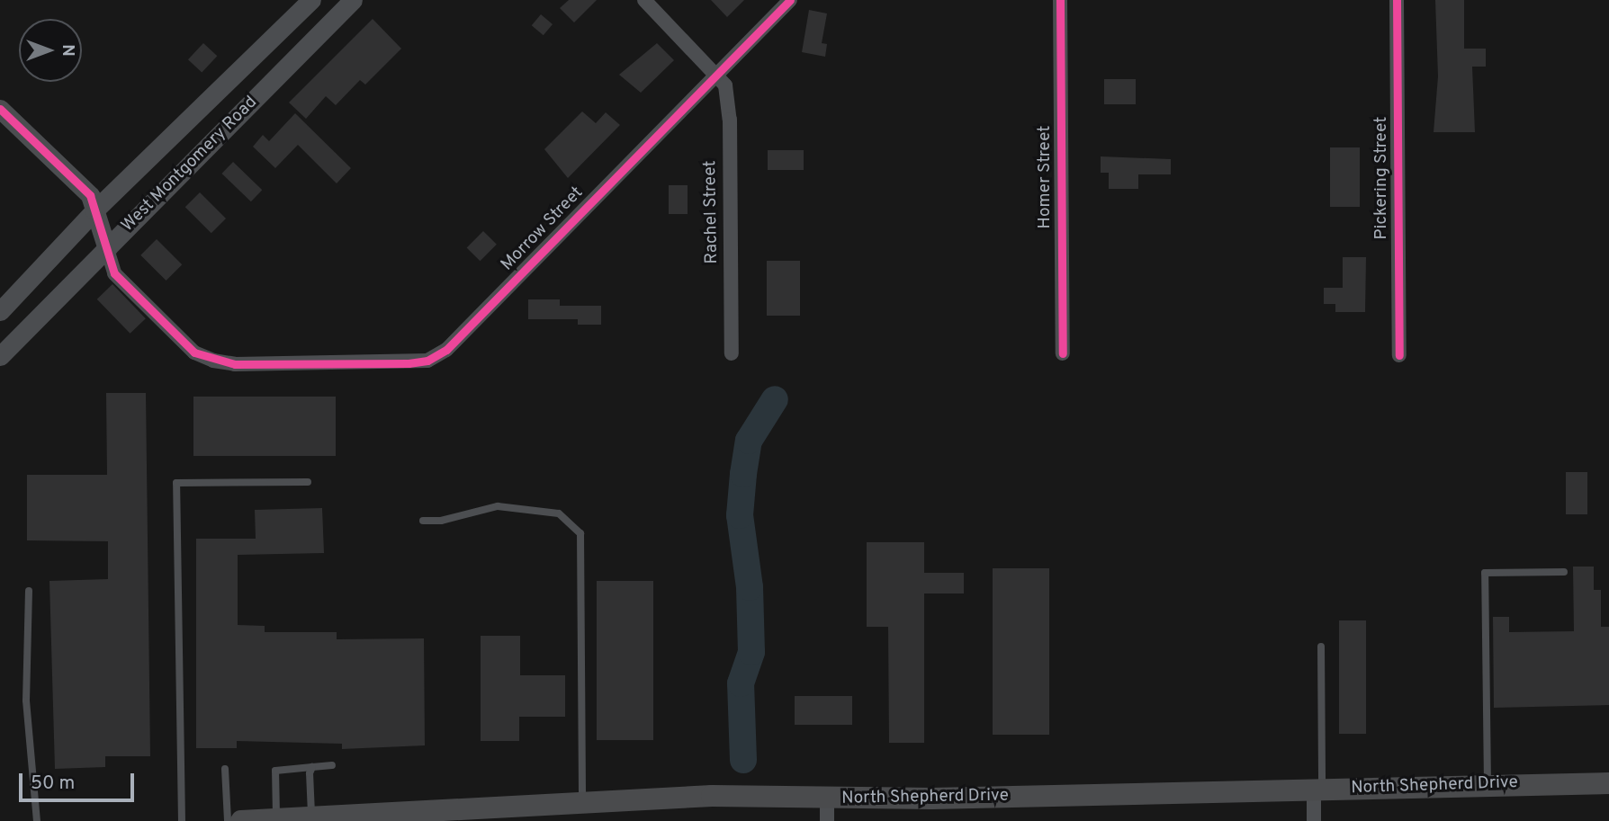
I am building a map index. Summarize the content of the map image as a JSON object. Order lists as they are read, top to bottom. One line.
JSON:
{"streets":{"main road":["West Montgomery Road","North Shepherd Drive"],"street":["Homer Street","Pickering Street","Rachel Street","Morrow Street"]},"crossings":[["West Montgomery Road","Morrow Street"],["Rachel Street","Morrow Street"]],"scale_bar":"50 m","north":"right"}
